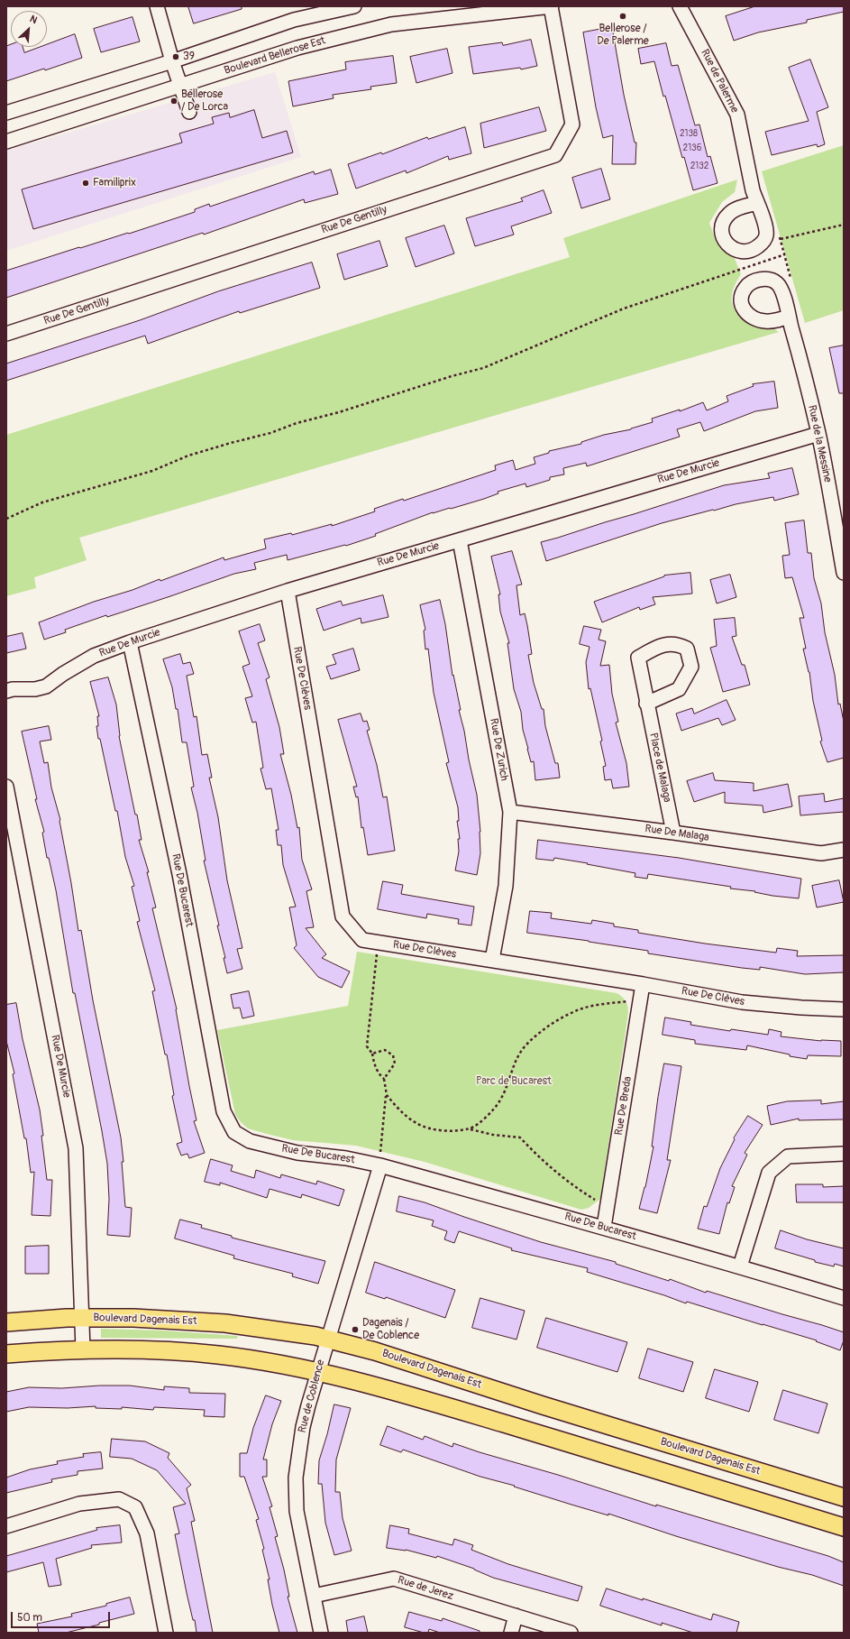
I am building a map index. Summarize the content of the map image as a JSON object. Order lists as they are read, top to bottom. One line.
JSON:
{"streets":{"main road":["Boulevard Dagenais Est"],"street":["Boulevard Bellerose Est","Rue de Palerme","Rue De Gentilly","Rue de la Messine","Rue De Murcie","Rue De Clèves","Rue De Zurich","Place de Malaga","Rue De Malaga","Rue De Bucarest","Rue De Breda","Rue de Coblence","Rue de Jerez"]},"crossings":[["Boulevard Bellerose Est","Rue De Gentilly"],["Rue de la Messine","Rue De Murcie"],["Rue De Murcie","Rue De Clèves"],["Rue De Murcie","Rue De Zurich"],["Rue De Murcie","Rue De Bucarest"],["Rue De Murcie","Boulevard Dagenais Est"],["Rue De Clèves","Rue De Zurich"],["Rue De Clèves","Rue De Breda"],["Rue De Zurich","Rue De Malaga"],["Place de Malaga","Rue De Malaga"],["Rue De Bucarest","Rue De Breda"],["Rue De Bucarest","Rue de Coblence"],["Boulevard Dagenais Est","Rue de Coblence"],["Rue de Coblence","Rue de Jerez"]],"parks":["Parc de Bucarest"],"places":["Bellerose / De Palerme","39","Bellerose / De Lorca","Familiprix","Dagenais / De Coblence"],"house_numbers":["2138","2136","2132"],"scale_bar":"50 m","north":"top right"}
